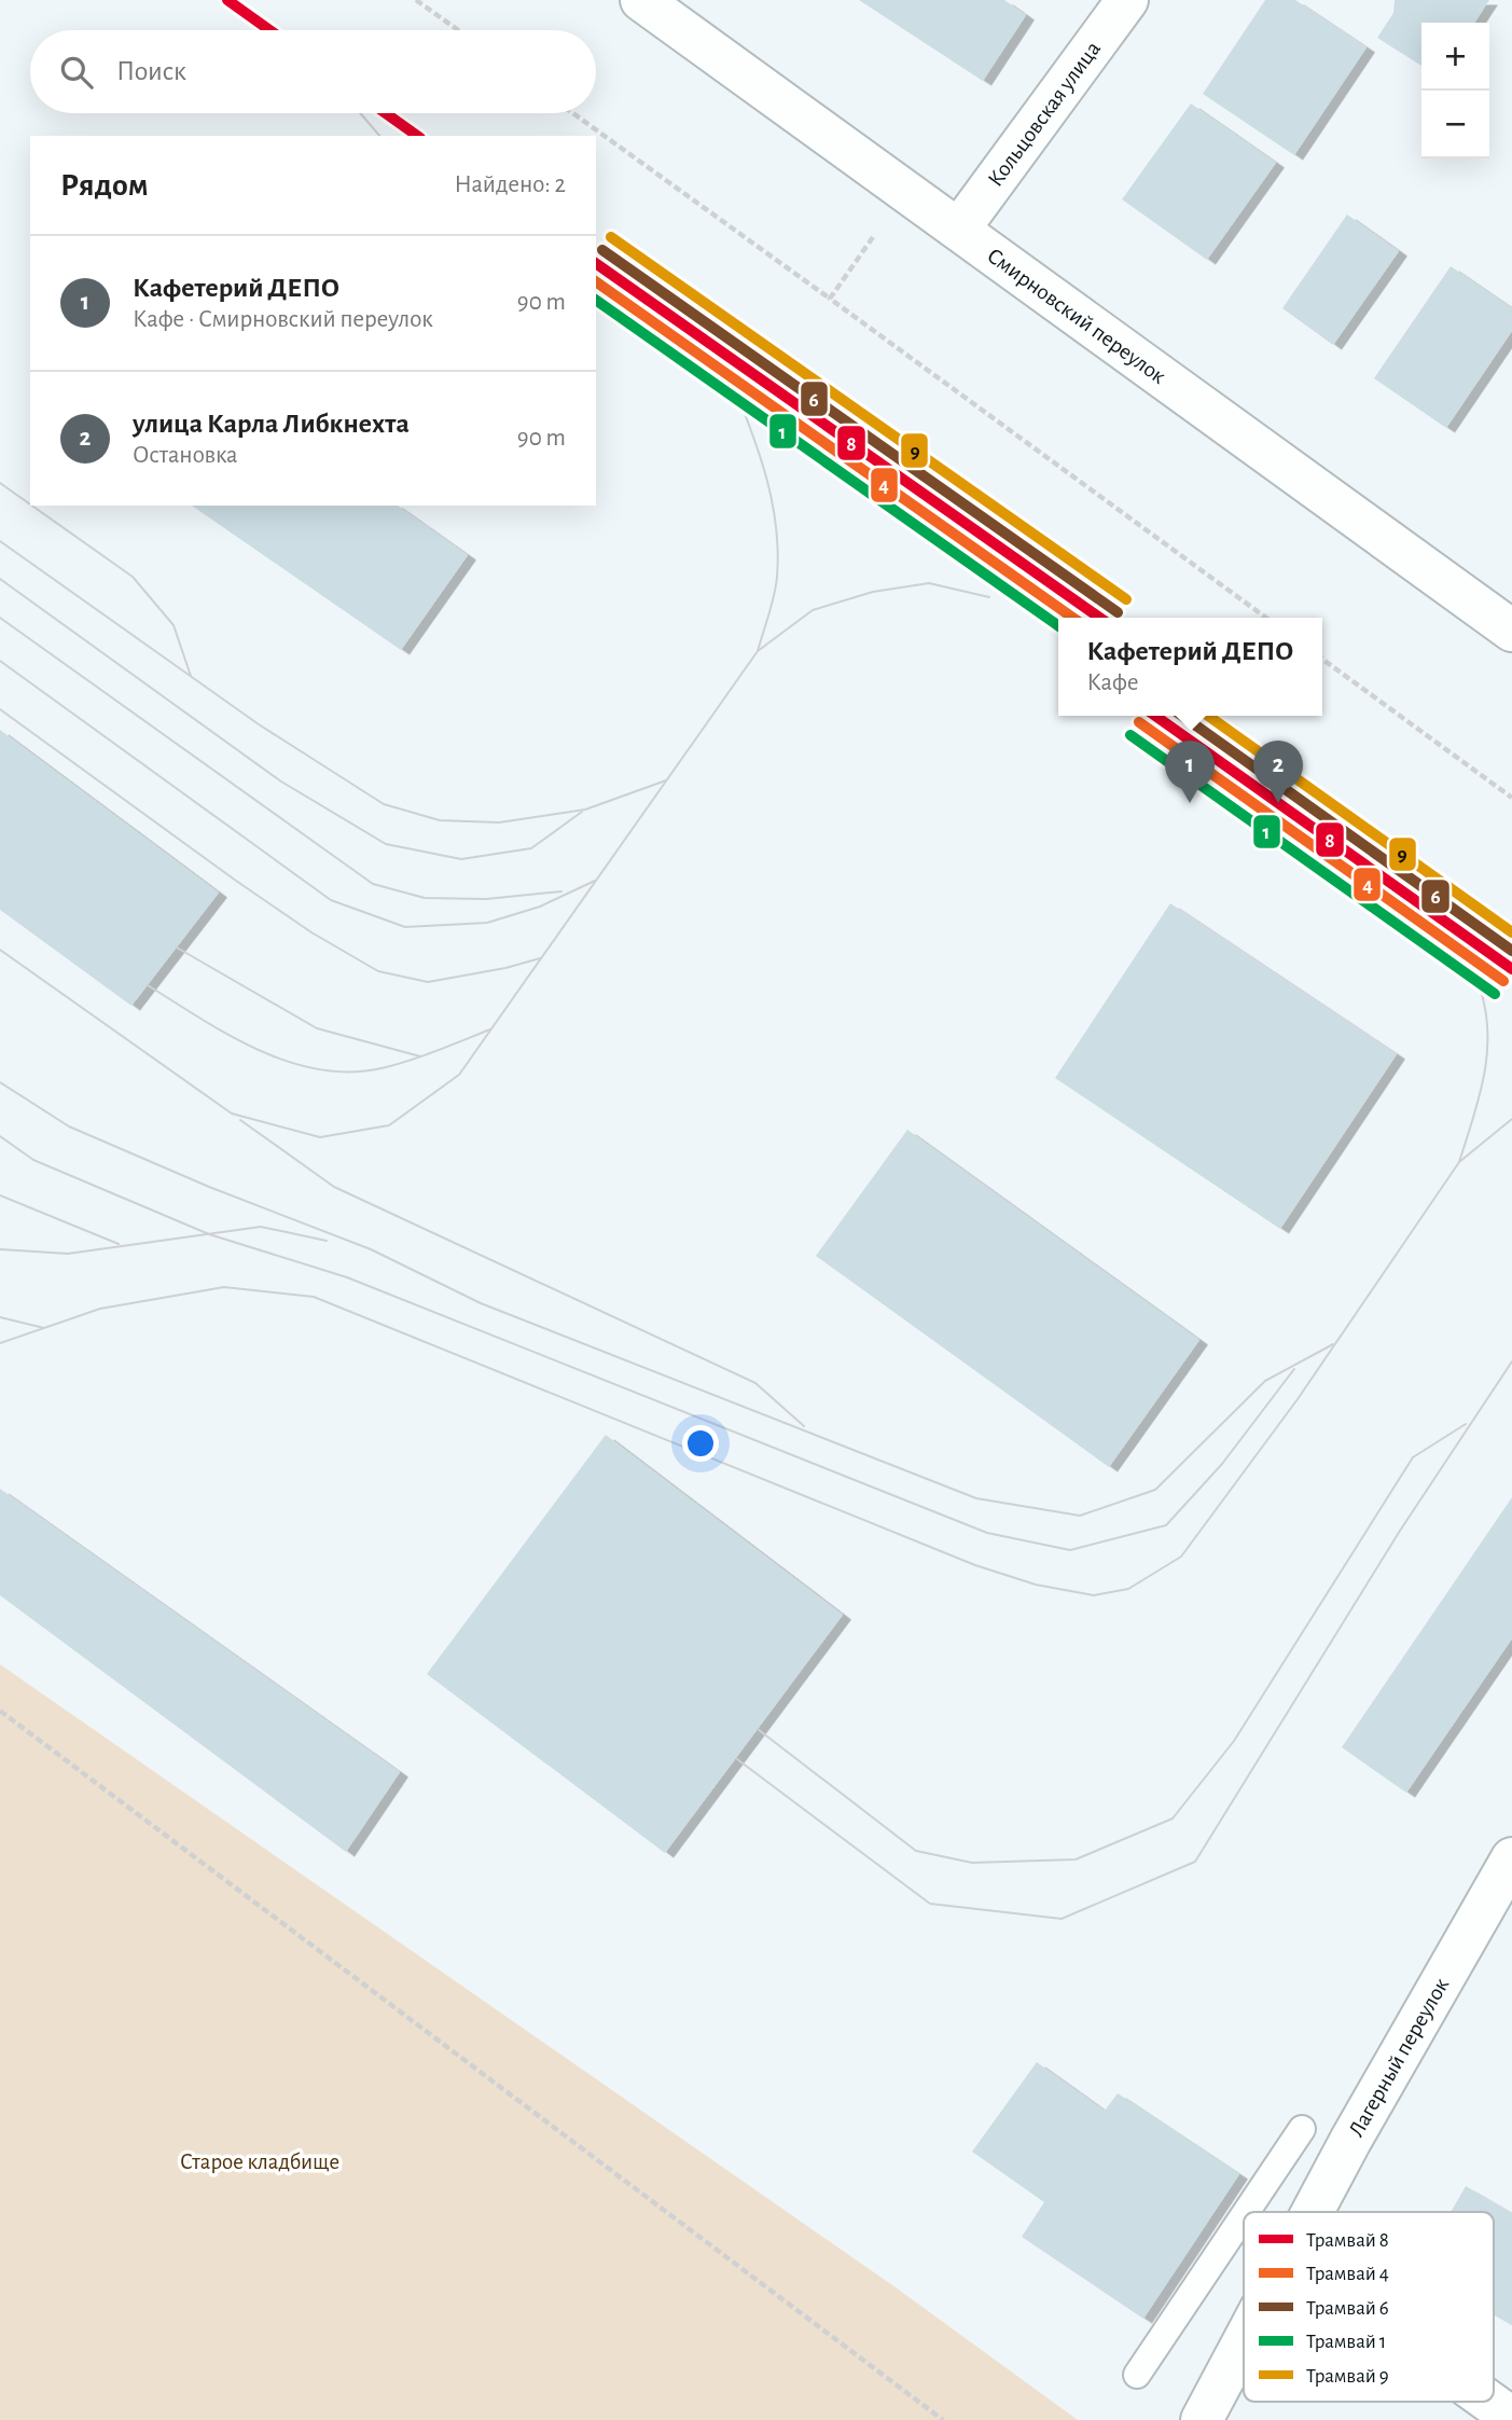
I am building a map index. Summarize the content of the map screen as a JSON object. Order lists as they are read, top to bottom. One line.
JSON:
{"streets":{"street":["Кольцовская улица","Смирновский переулок","Лагерный переулок"]},"crossings":[["Кольцовская улица","Смирновский переулок"]],"parks":["Старое кладбище"],"lines":["tram line 8","tram line 9","tram line 6","tram line 4","tram line 1"],"legend":["Трамвай 8","Трамвай 4","Трамвай 6","Трамвай 1","Трамвай 9"],"page":{"map_buttons":["+","−"],"search":"Поиск","heading":["Рядом","Найдено: 2"],"list":[{"mark":"1","name":"Кафетерий ДЕПО","note":"Кафе · Смирновский переулок","value":"90 m"},{"mark":"2","name":"улица Карла Либкнехта","note":"Остановка","value":"90 m"}],"popup":["Кафетерий ДЕПО","Кафе"],"pins":["1","2"]}}
